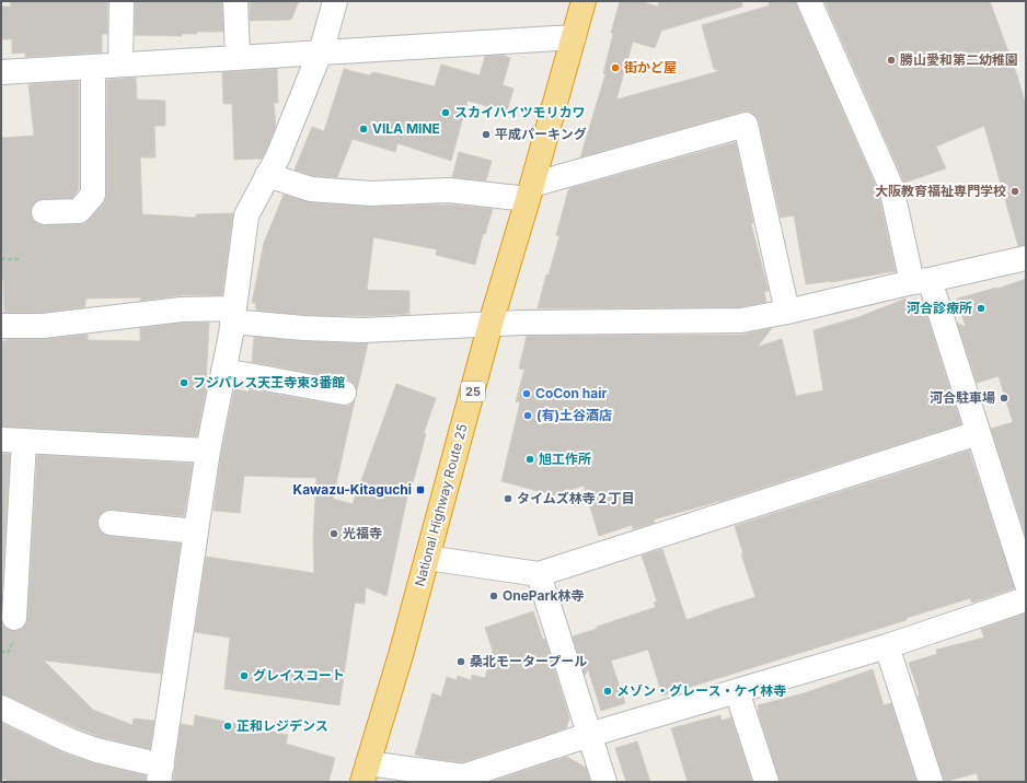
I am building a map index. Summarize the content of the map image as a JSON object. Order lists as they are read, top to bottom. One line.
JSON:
{"streets":{"highway":["25","National Highway Route 25"]},"places":{"other":["勝山愛和第二幼稚園","街かど屋","スカイハイツモリカワ","VILA MINE","平成パーキング","大阪教育福祉専門学校","河合診療所","フジパレス天王寺東3番館","CoCon hair","河合駐車場","(有)土谷酒店","旭工作所","タイムズ林寺２丁目","光福寺","OnePark林寺","桑北モータープール","グレイスコート","メゾン・グレース・ケイ林寺","正和レジデンス"],"transit":["Kawazu-Kitaguchi"]}}
